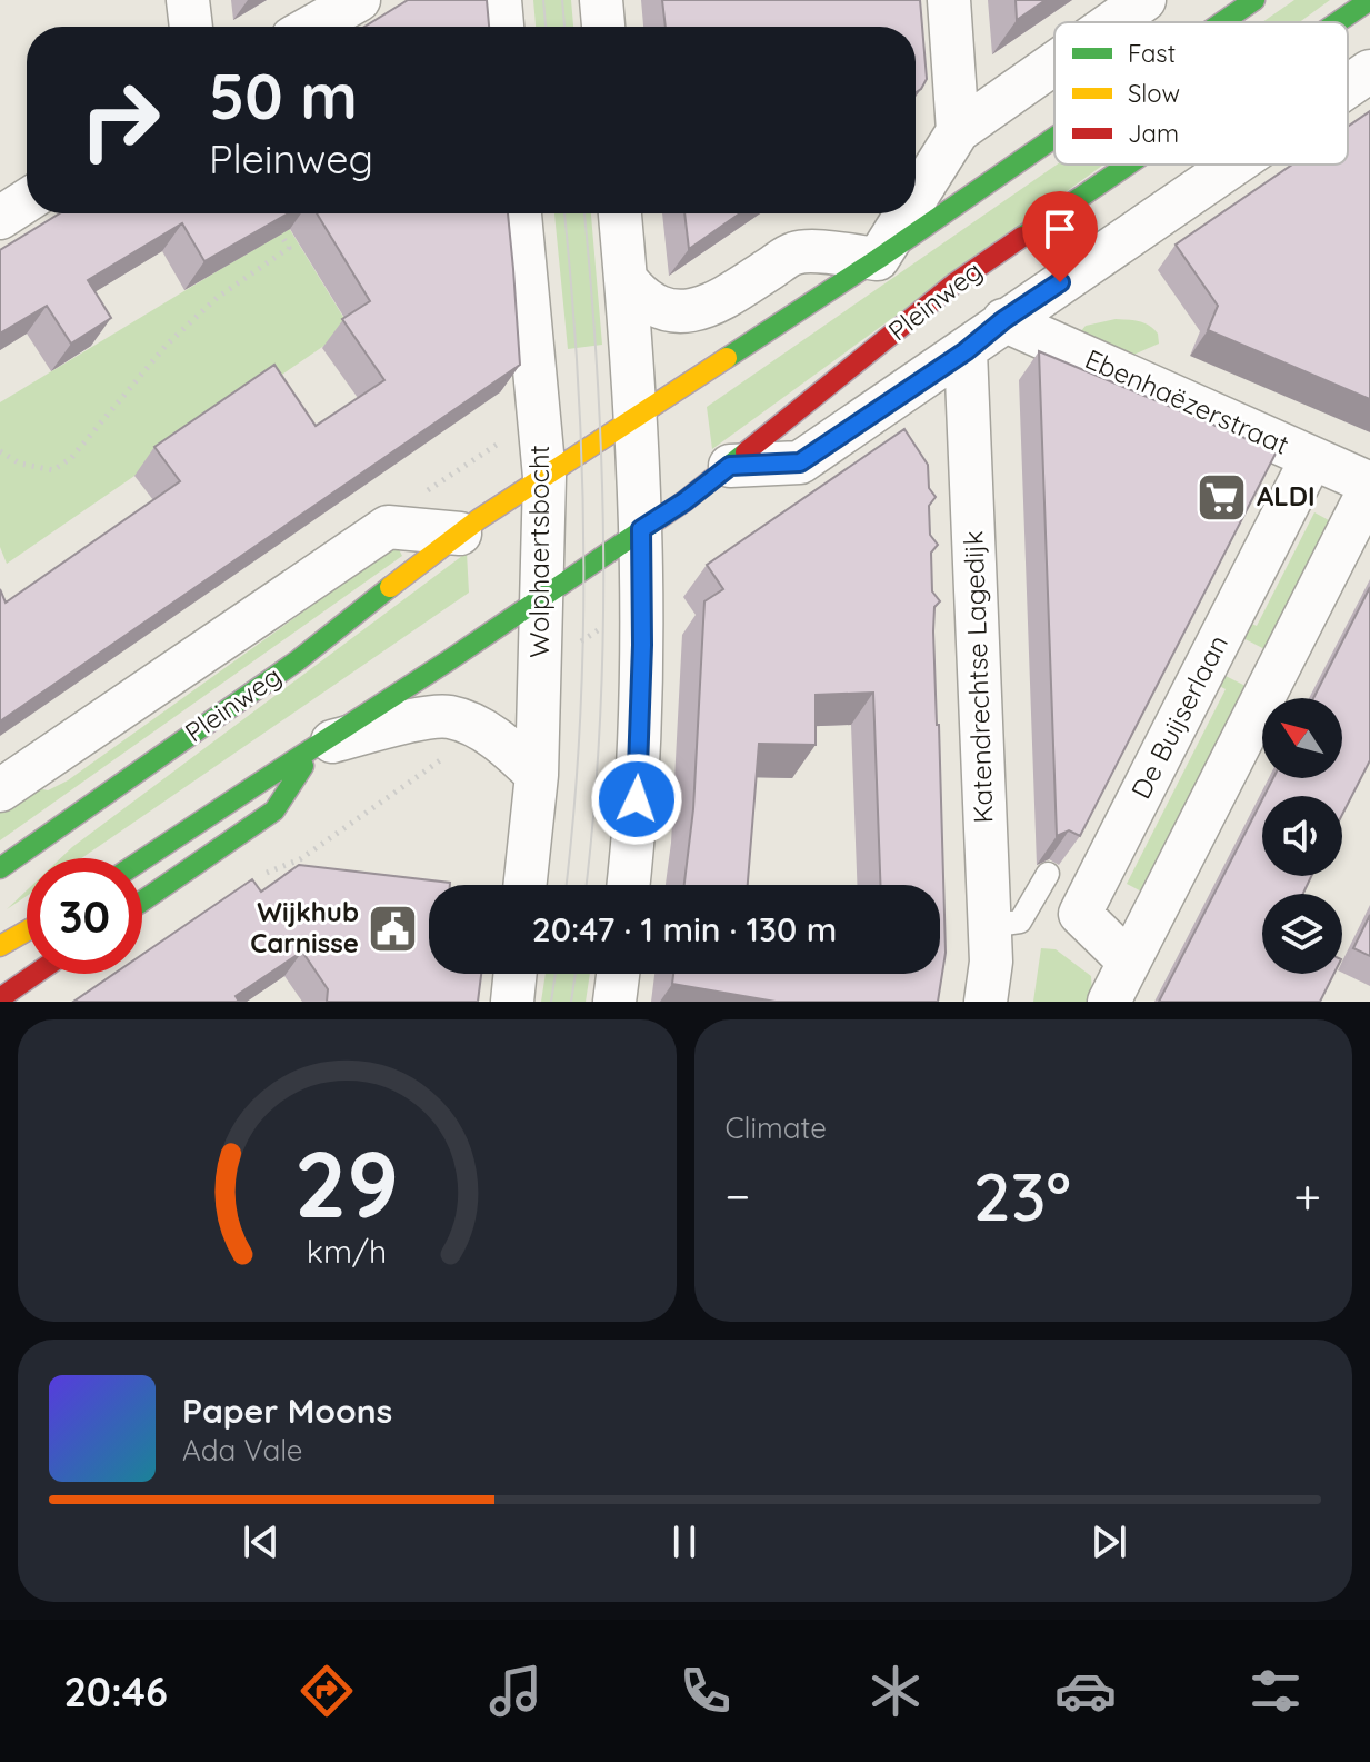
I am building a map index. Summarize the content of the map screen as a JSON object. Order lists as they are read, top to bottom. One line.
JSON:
{"streets":{"main road":["Pleinweg"],"street":["Ebenhaëzerstraat","Wolphaertsbocht","Katendrechtse Lagedijk","De Buijserlaan"]},"crossings":[["Pleinweg","Ebenhaëzerstraat"],["Pleinweg","Wolphaertsbocht"],["Pleinweg","Katendrechtse Lagedijk"],["Ebenhaëzerstraat","De Buijserlaan"]],"places":{"supermarket":["ALDI"],"public building":["Wijkhub Carnisse"]},"legend":["Fast","Slow","Jam"],"north":"top left","page":{"turn":["50 m","Pleinweg"],"limit":"30","trip":"20:47 · 1 min · 130 m","tile":"Climate","heat":["−","23°","+"],"song":["Paper Moons","Ada Vale"],"tabs":"20:46","gauge":["29","km/h"]}}
